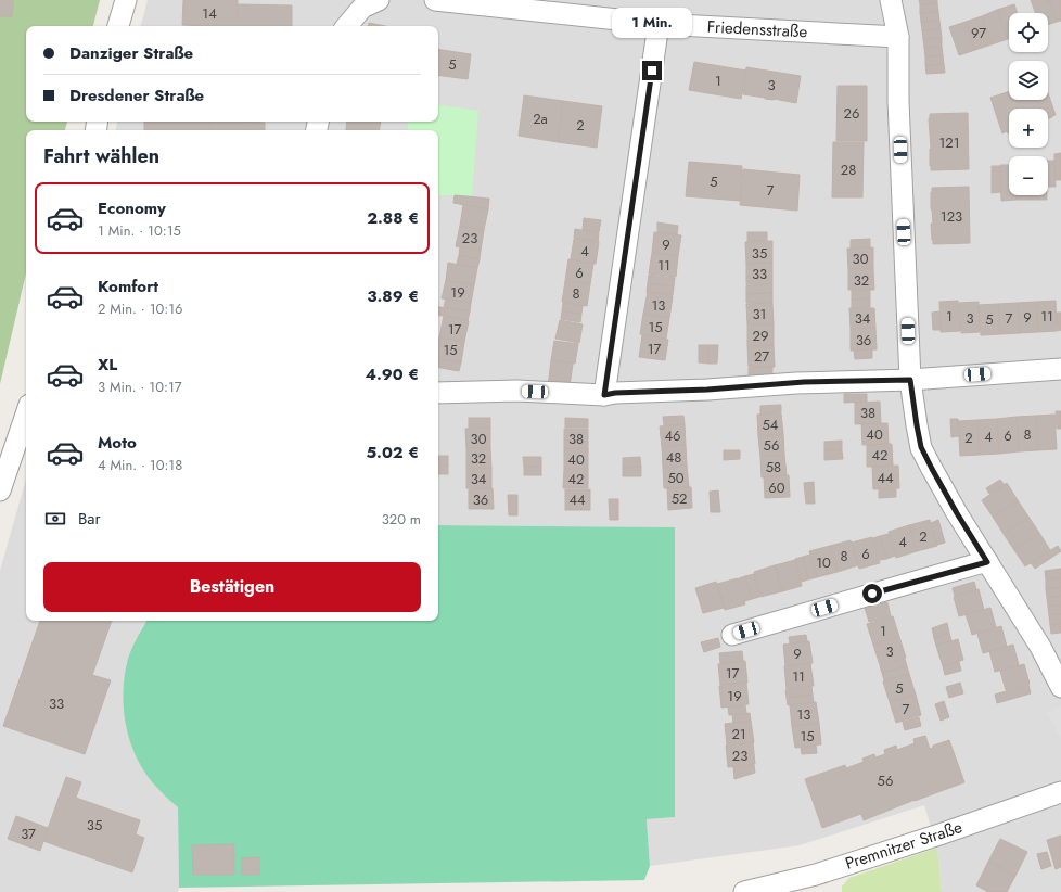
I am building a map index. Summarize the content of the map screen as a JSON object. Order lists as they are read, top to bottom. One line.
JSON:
{"streets":{"street":["Friedensstraße","Premnitzer Straße"]},"house_numbers":["14","97","5","1","3","26","2a","2","121","28","5","7","123","23","9","4","35","30","11","6","33","32","19","8","13","31","1","11","9","34","3","7","5","15","17","29","36","17","15","27","38","54","40","8","46","6","4","2","30","38","56","42","48","32","40","58","50","44","34","42","60","52","36","44","2","4","6","8","10","1","3","9","17","11","5","19","33","7","13","21","15","23","56","35","37"],"page":{"bubble":"1 Min.","map_buttons":["+","−"],"banner":["Danziger Straße","Dresdener Straße"],"heading":"Fahrt wählen","list":[{"name":"Economy","note":"1 Min. · 10:15","value":"2.88 €"},{"name":"Komfort","note":"2 Min. · 10:16","value":"3.89 €"},{"name":"XL","note":"3 Min. · 10:17","value":"4.90 €"},{"name":"Moto","note":"4 Min. · 10:18","value":"5.02 €"}],"pay":["Bar","320 m"],"buttons":"Bestätigen"}}
